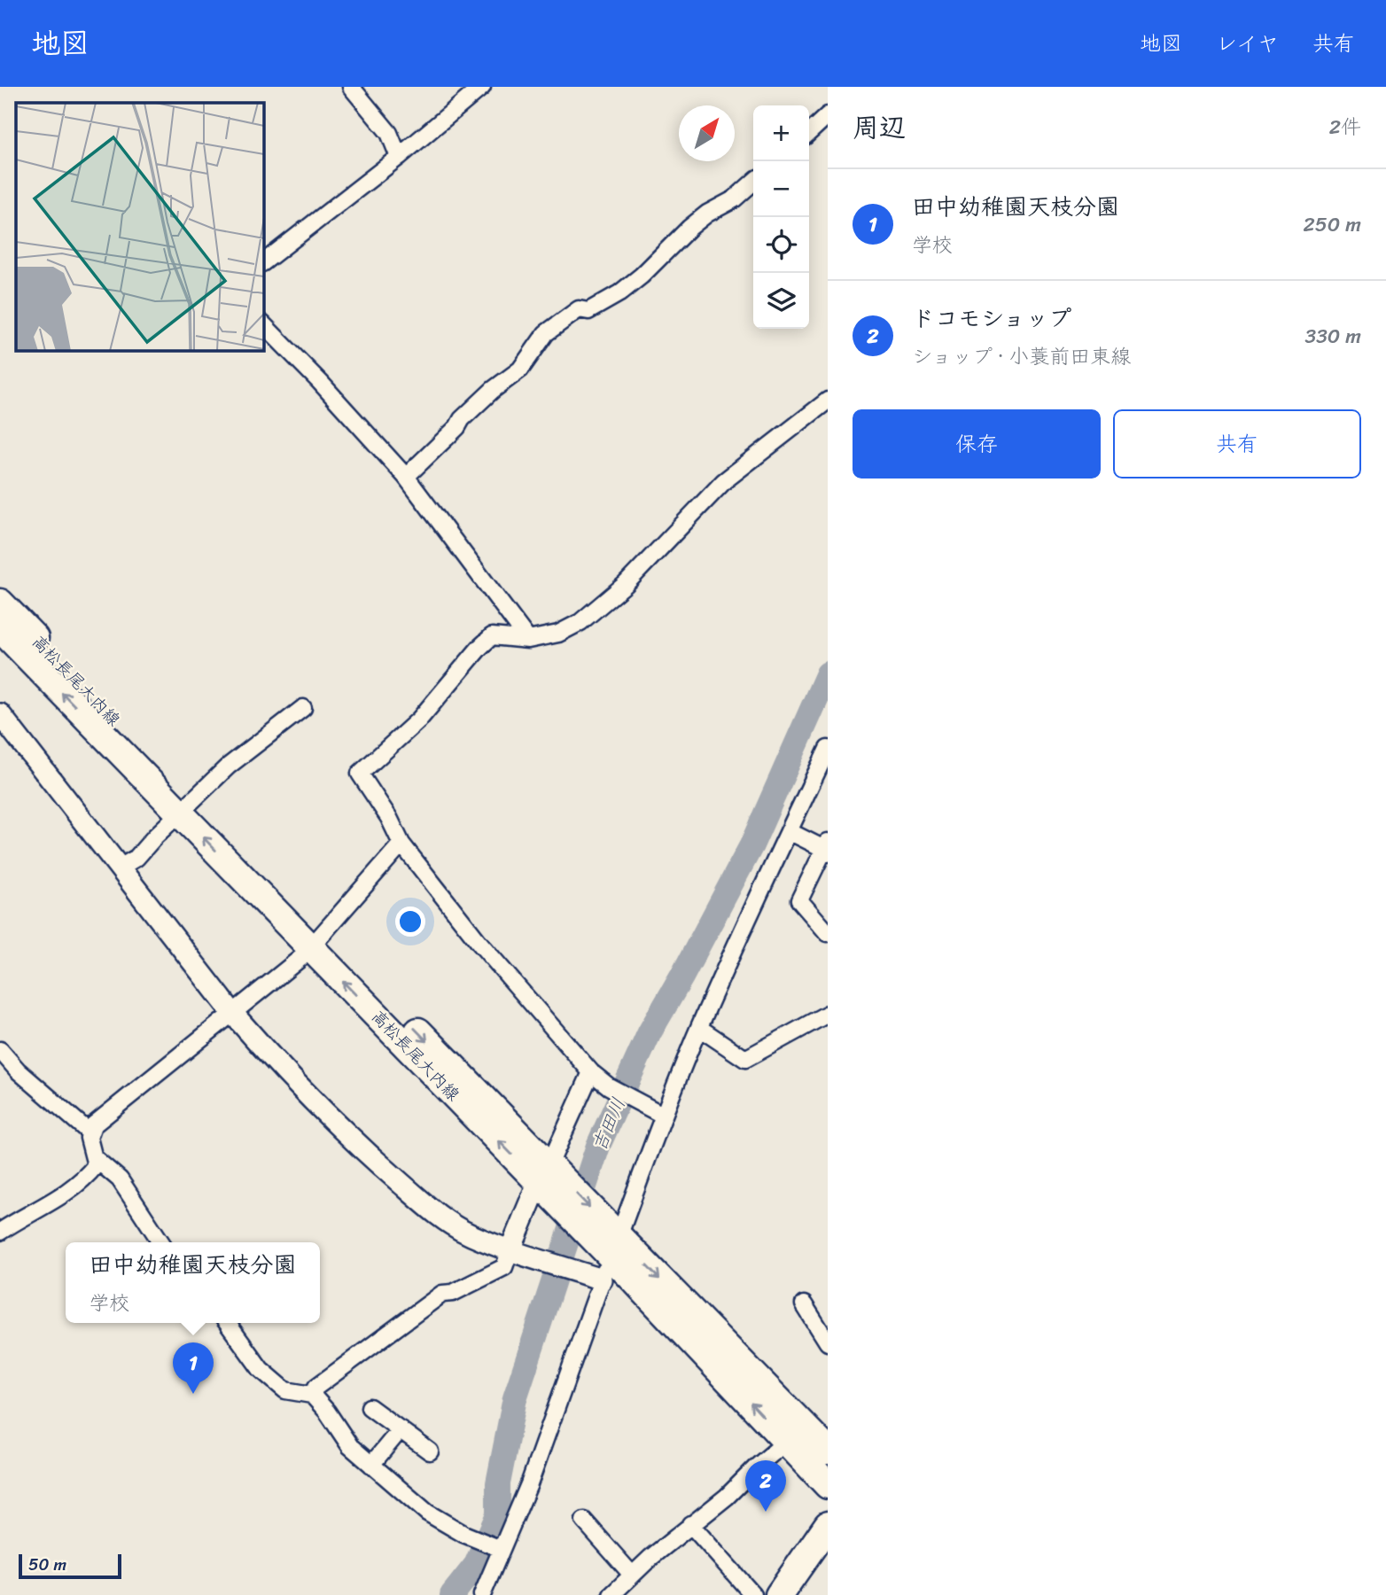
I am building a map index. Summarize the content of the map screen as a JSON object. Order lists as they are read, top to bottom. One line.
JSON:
{"streets":{"main road":["高松長尾大内線"]},"water":["吉田川"],"scale_bar":"50 m","north":"top right","page":{"header":"地図","nav":["地図","レイヤ","共有"],"heading":["周辺","2件"],"map_buttons":["+","−"],"list":[{"mark":"1","name":"田中幼稚園天枝分園","note":"学校","value":"250 m"},{"mark":"2","name":"ドコモショップ","note":"ショップ · 小蓑前田東線","value":"330 m"}],"buttons":["保存","共有"],"popup":["田中幼稚園天枝分園","学校"],"pins":["1","2"],"scale":"50 m"}}
